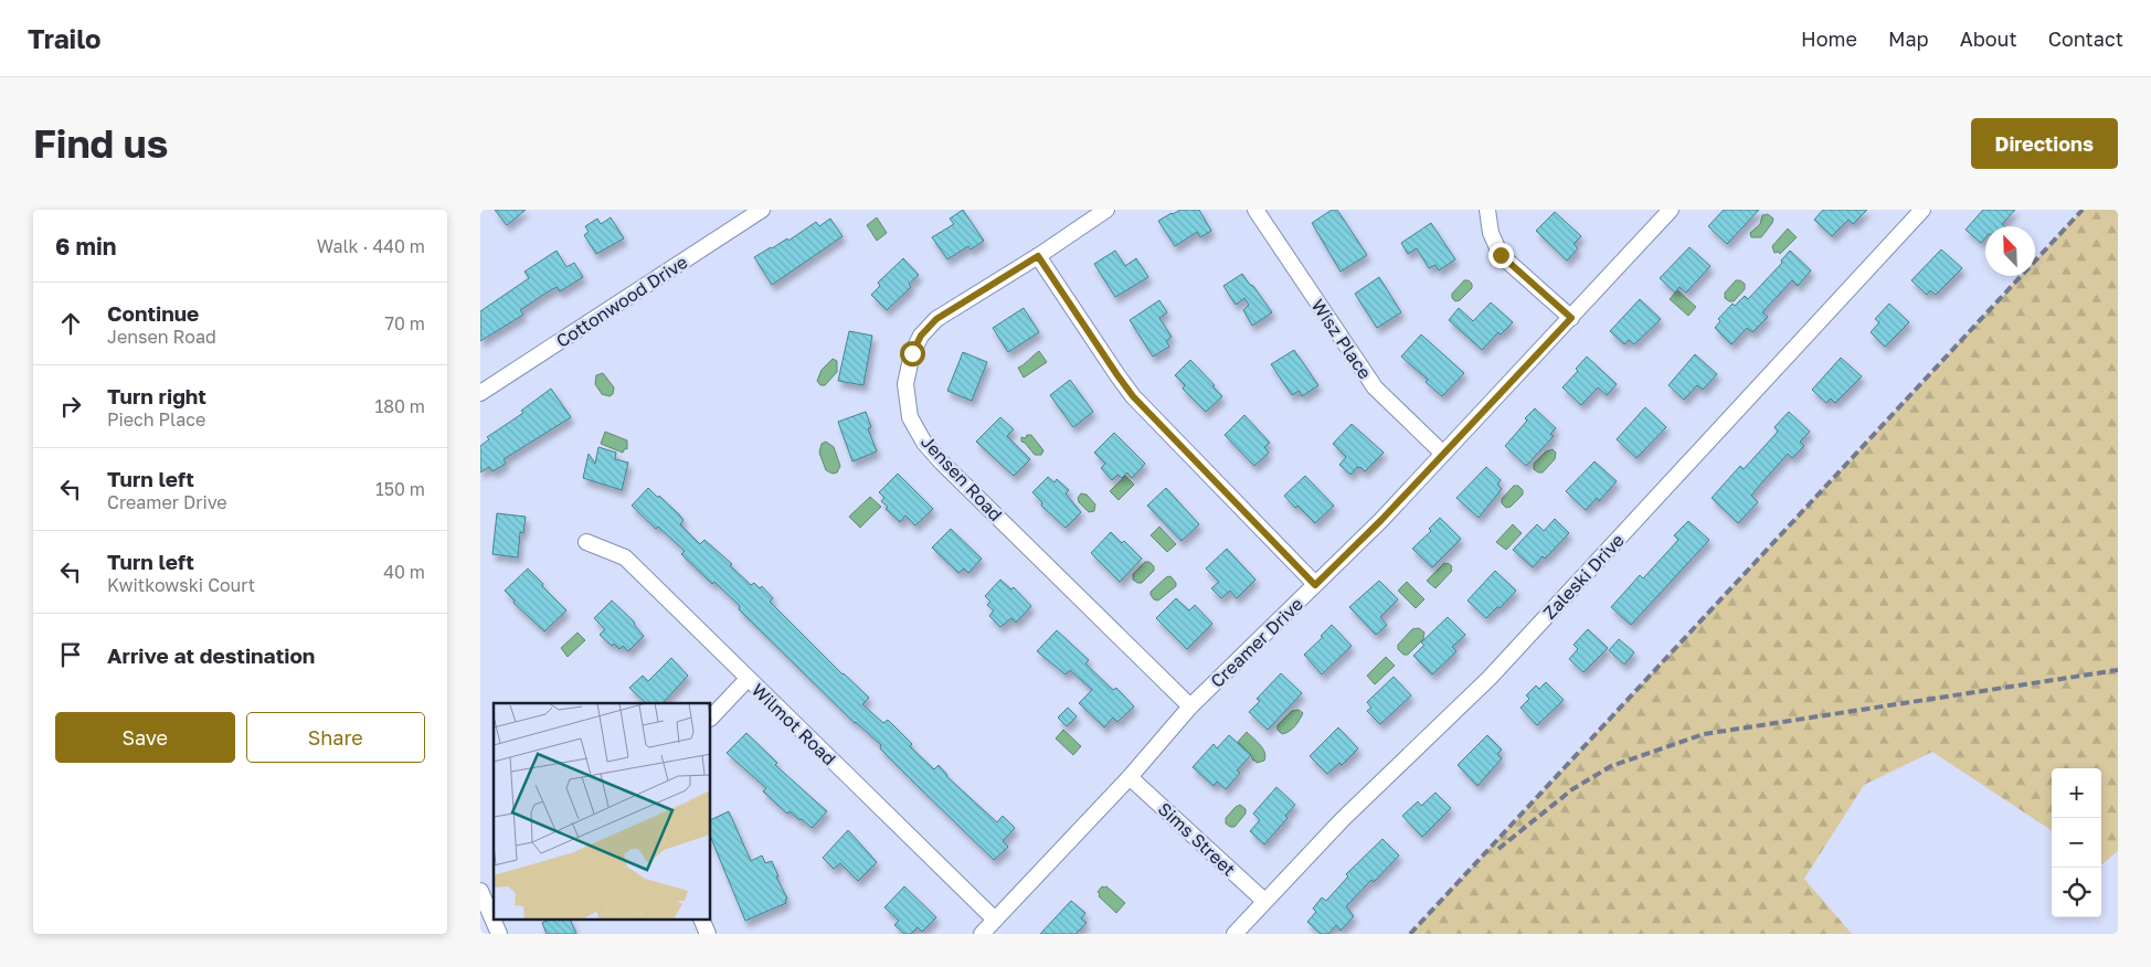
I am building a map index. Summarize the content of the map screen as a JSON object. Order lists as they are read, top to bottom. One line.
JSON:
{"streets":{"street":["Cottonwood Drive","Wisz Place","Jensen Road","Zaleski Drive","Creamer Drive","Wilmot Road","Sims Street"]},"crossings":[["Wisz Place","Creamer Drive"],["Jensen Road","Creamer Drive"],["Zaleski Drive","Sims Street"],["Creamer Drive","Wilmot Road"],["Creamer Drive","Sims Street"]],"north":"top left","page":{"header":"Trailo","nav":["Home","Map","About","Contact"],"buttons":["Directions",["Save","Share"]],"title":"Find us","heading":["6 min","Walk · 440 m"],"list":[["Continue","Jensen Road","70 m"],["Turn right","Piech Place","180 m"],["Turn left","Creamer Drive","150 m"],["Turn left","Kwitkowski Court","40 m"],"Arrive at destination"],"map_buttons":["+","−"]}}
